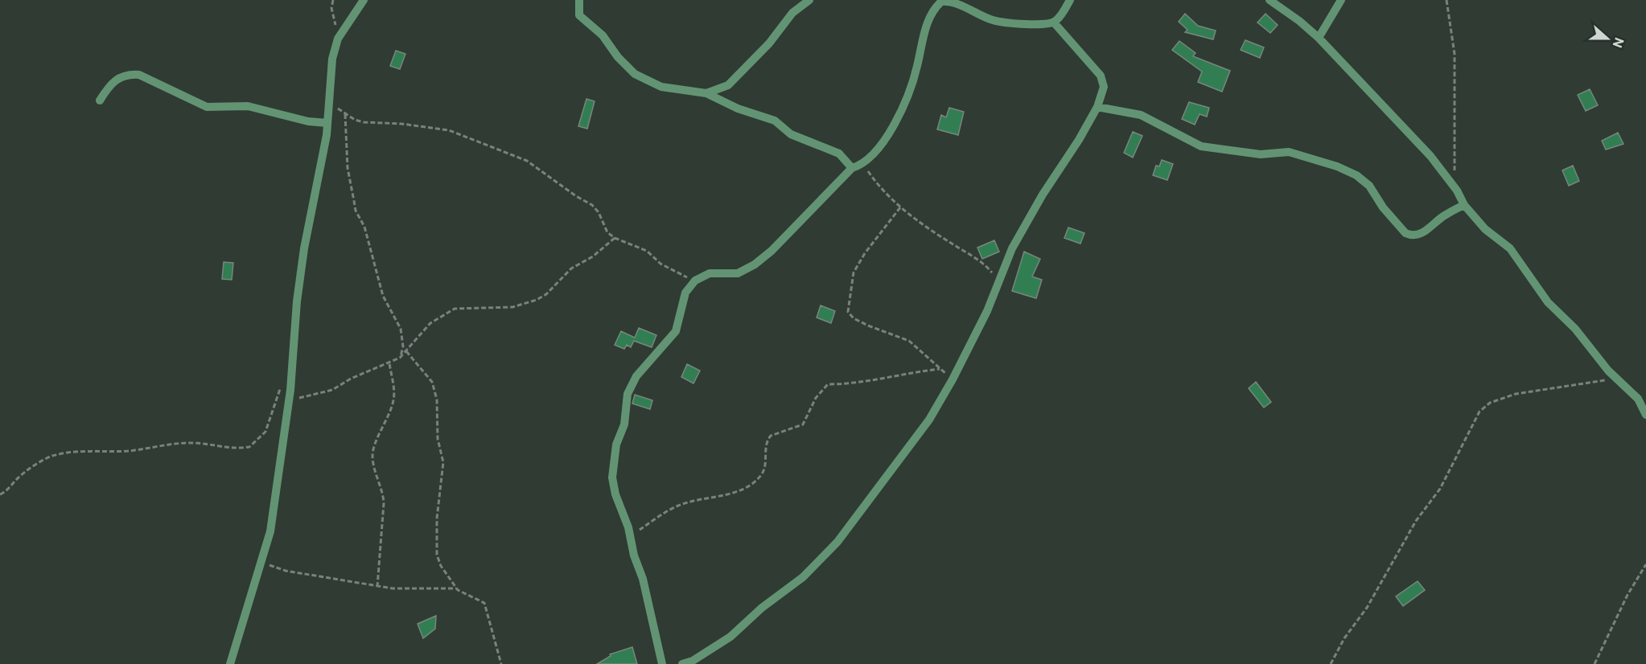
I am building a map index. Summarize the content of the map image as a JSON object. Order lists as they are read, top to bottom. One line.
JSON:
{"north":"right"}
